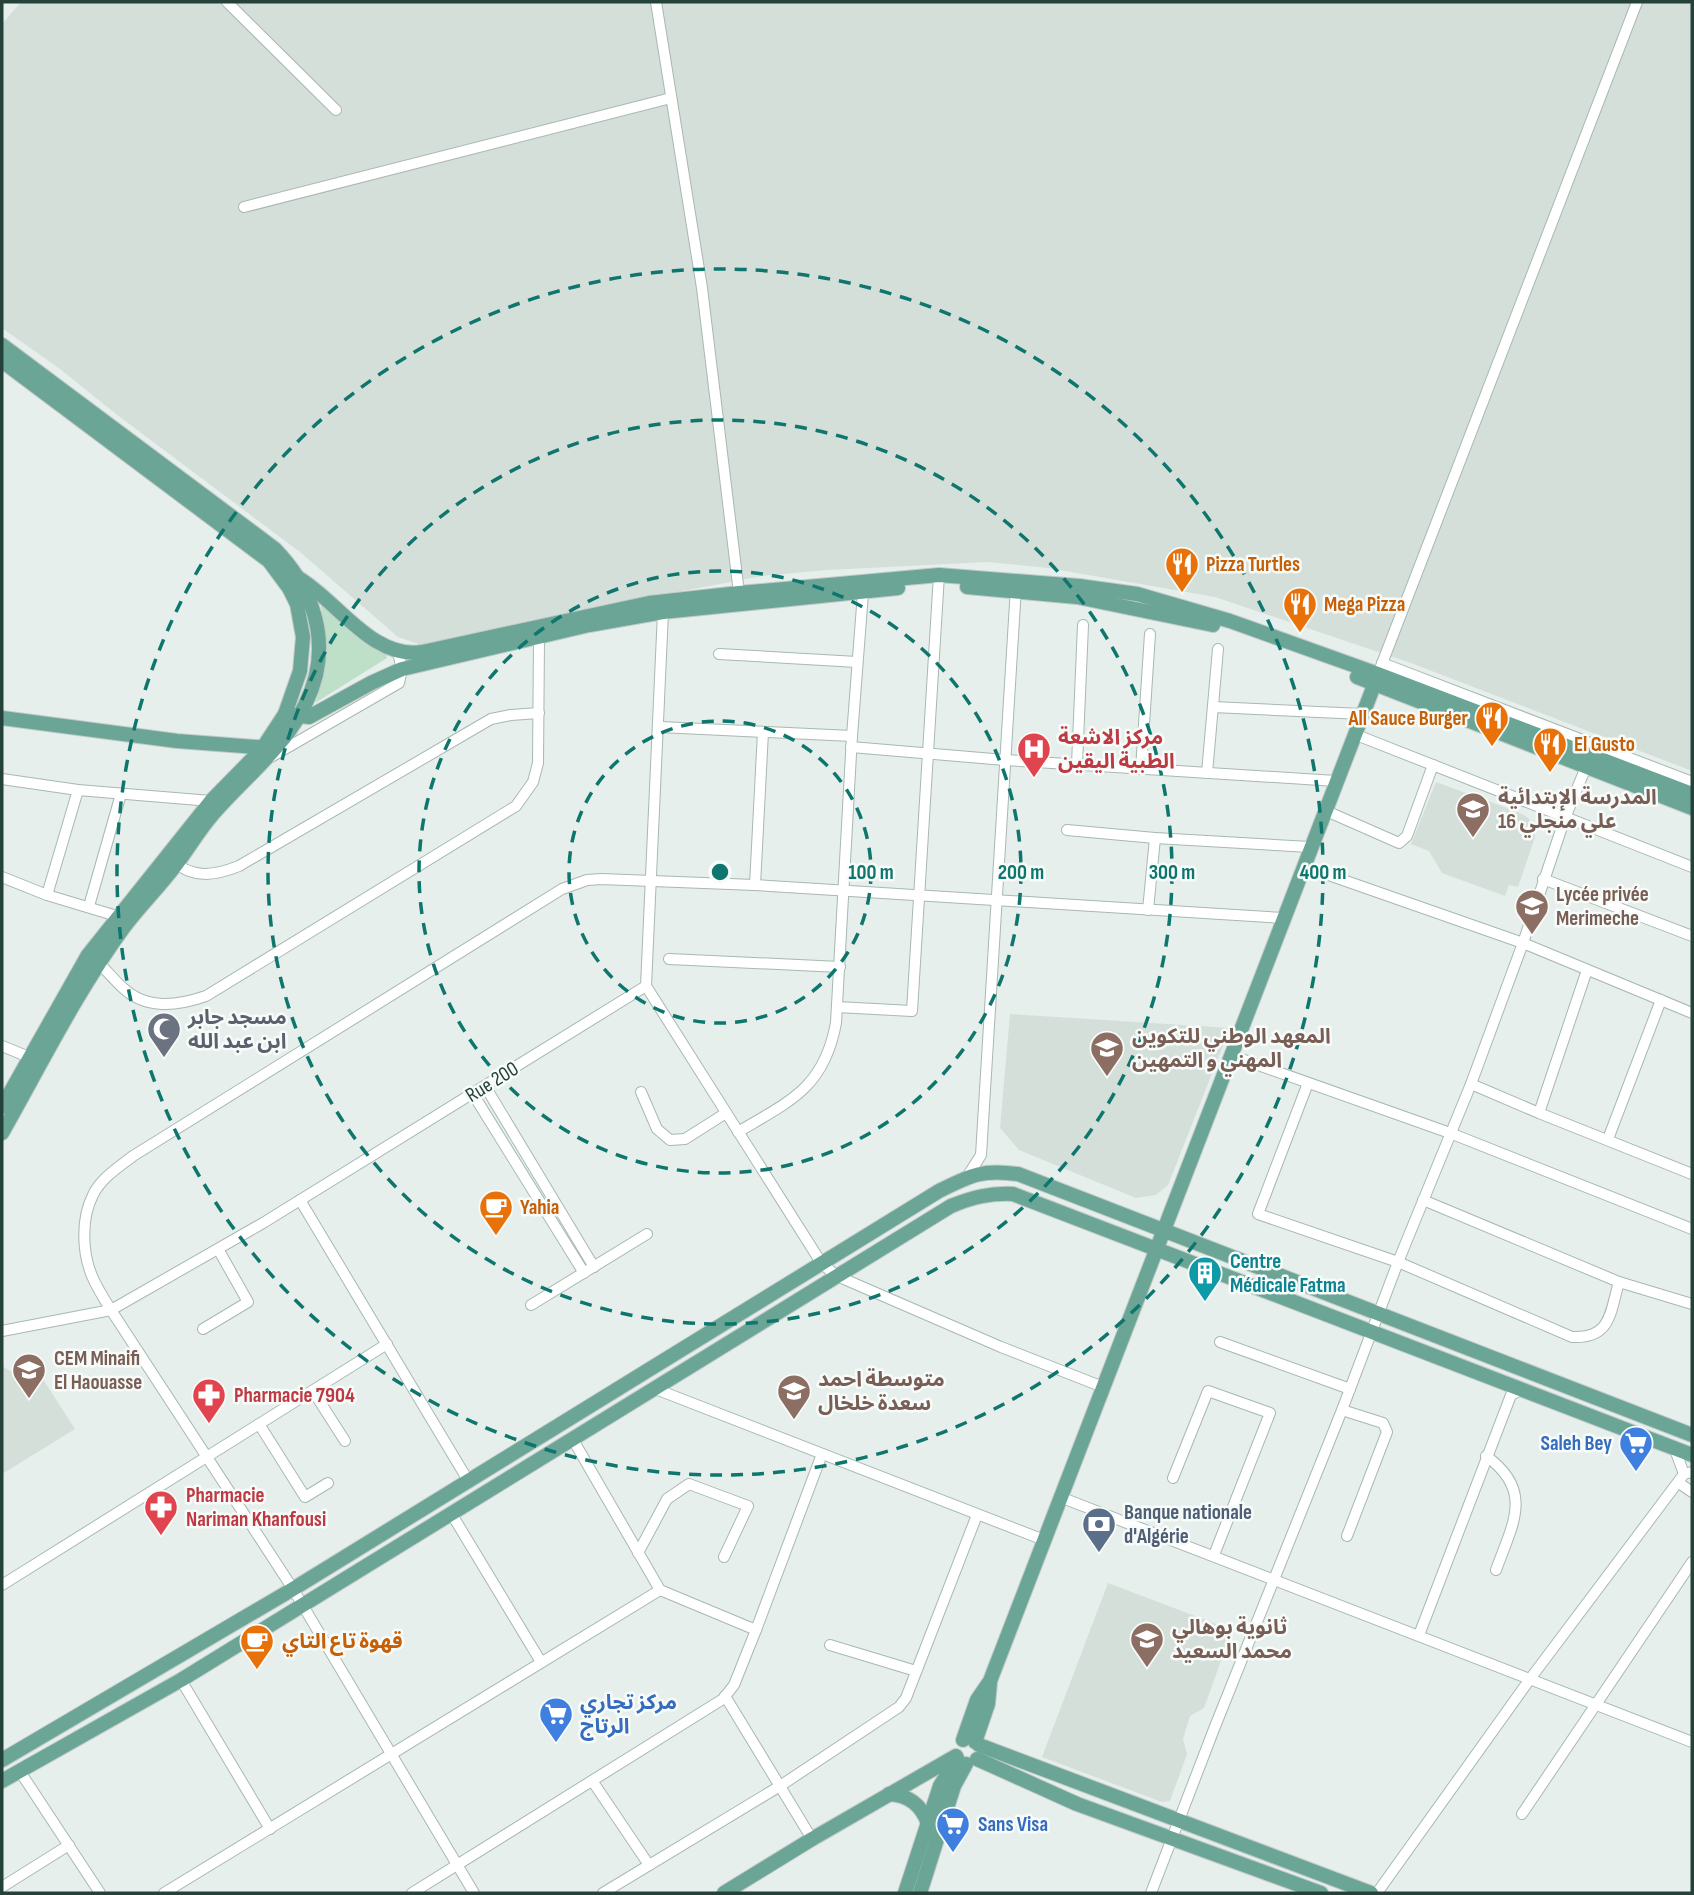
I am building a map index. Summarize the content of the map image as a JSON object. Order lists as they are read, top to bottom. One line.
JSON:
{"streets":{"street":["Rue 200"]},"places":{"restaurant":["Pizza Turtles","Mega Pizza","All Sauce Burger","El Gusto"],"hospital":["مركز الاشعة الطبية اليقين"],"school or university":["المدرسة الإبتدائية علي منجلي 16","Lycée privée Merimeche","المعهد الوطني للتكوين المهني و التمهين","CEM Minaifi El Haouasse","متوسطة احمد سعدة خلخال","ثانوية بوهالي محمد السعيد"],"mosque":["مسجد جابر ابن عبد الله"],"cafe":["Yahia","قهوة تاع التاي"],"building":["Centre Médicale Fatma"],"pharmacy":["Pharmacie 7904","Pharmacie Nariman Khanfousi"],"supermarket":["Saleh Bey","مركز تجاري الرتاج","Sans Visa"],"bank":["Banque nationale d'Algérie"]},"rings":["100 m","200 m","300 m","400 m"]}
